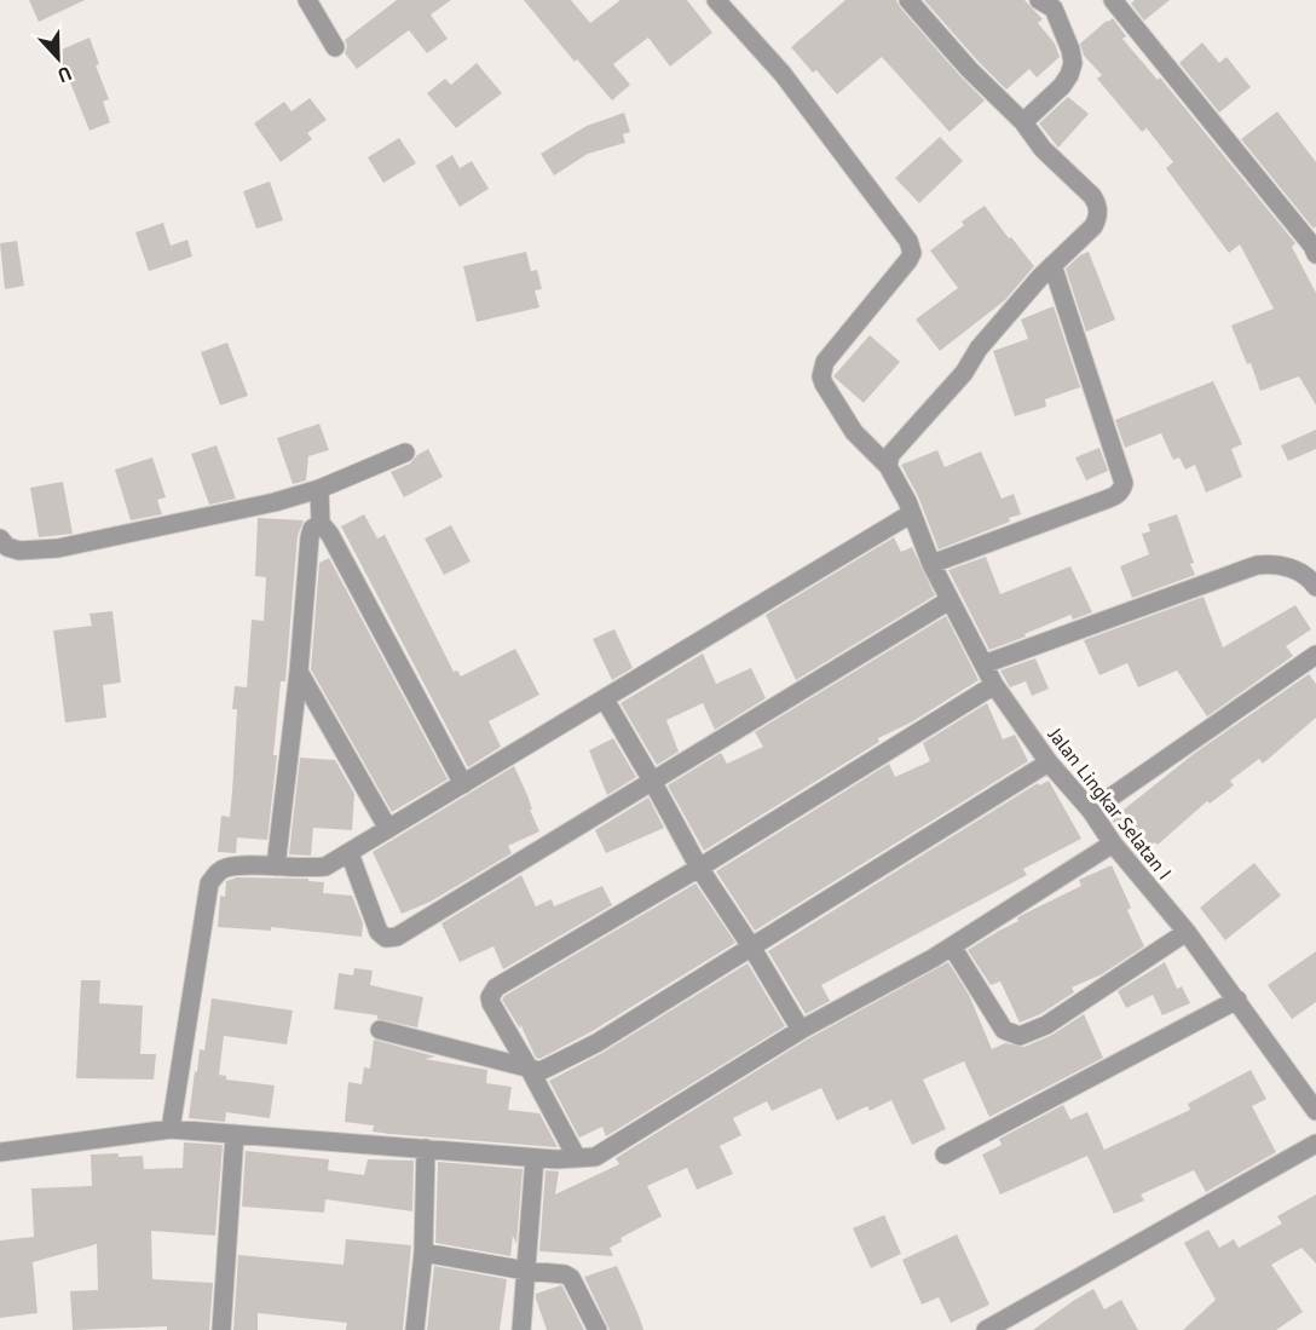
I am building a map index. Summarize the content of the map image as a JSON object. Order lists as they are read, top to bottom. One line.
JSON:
{"streets":{"street":["Jalan Lingkar Selatan I"]},"north":"bottom"}
